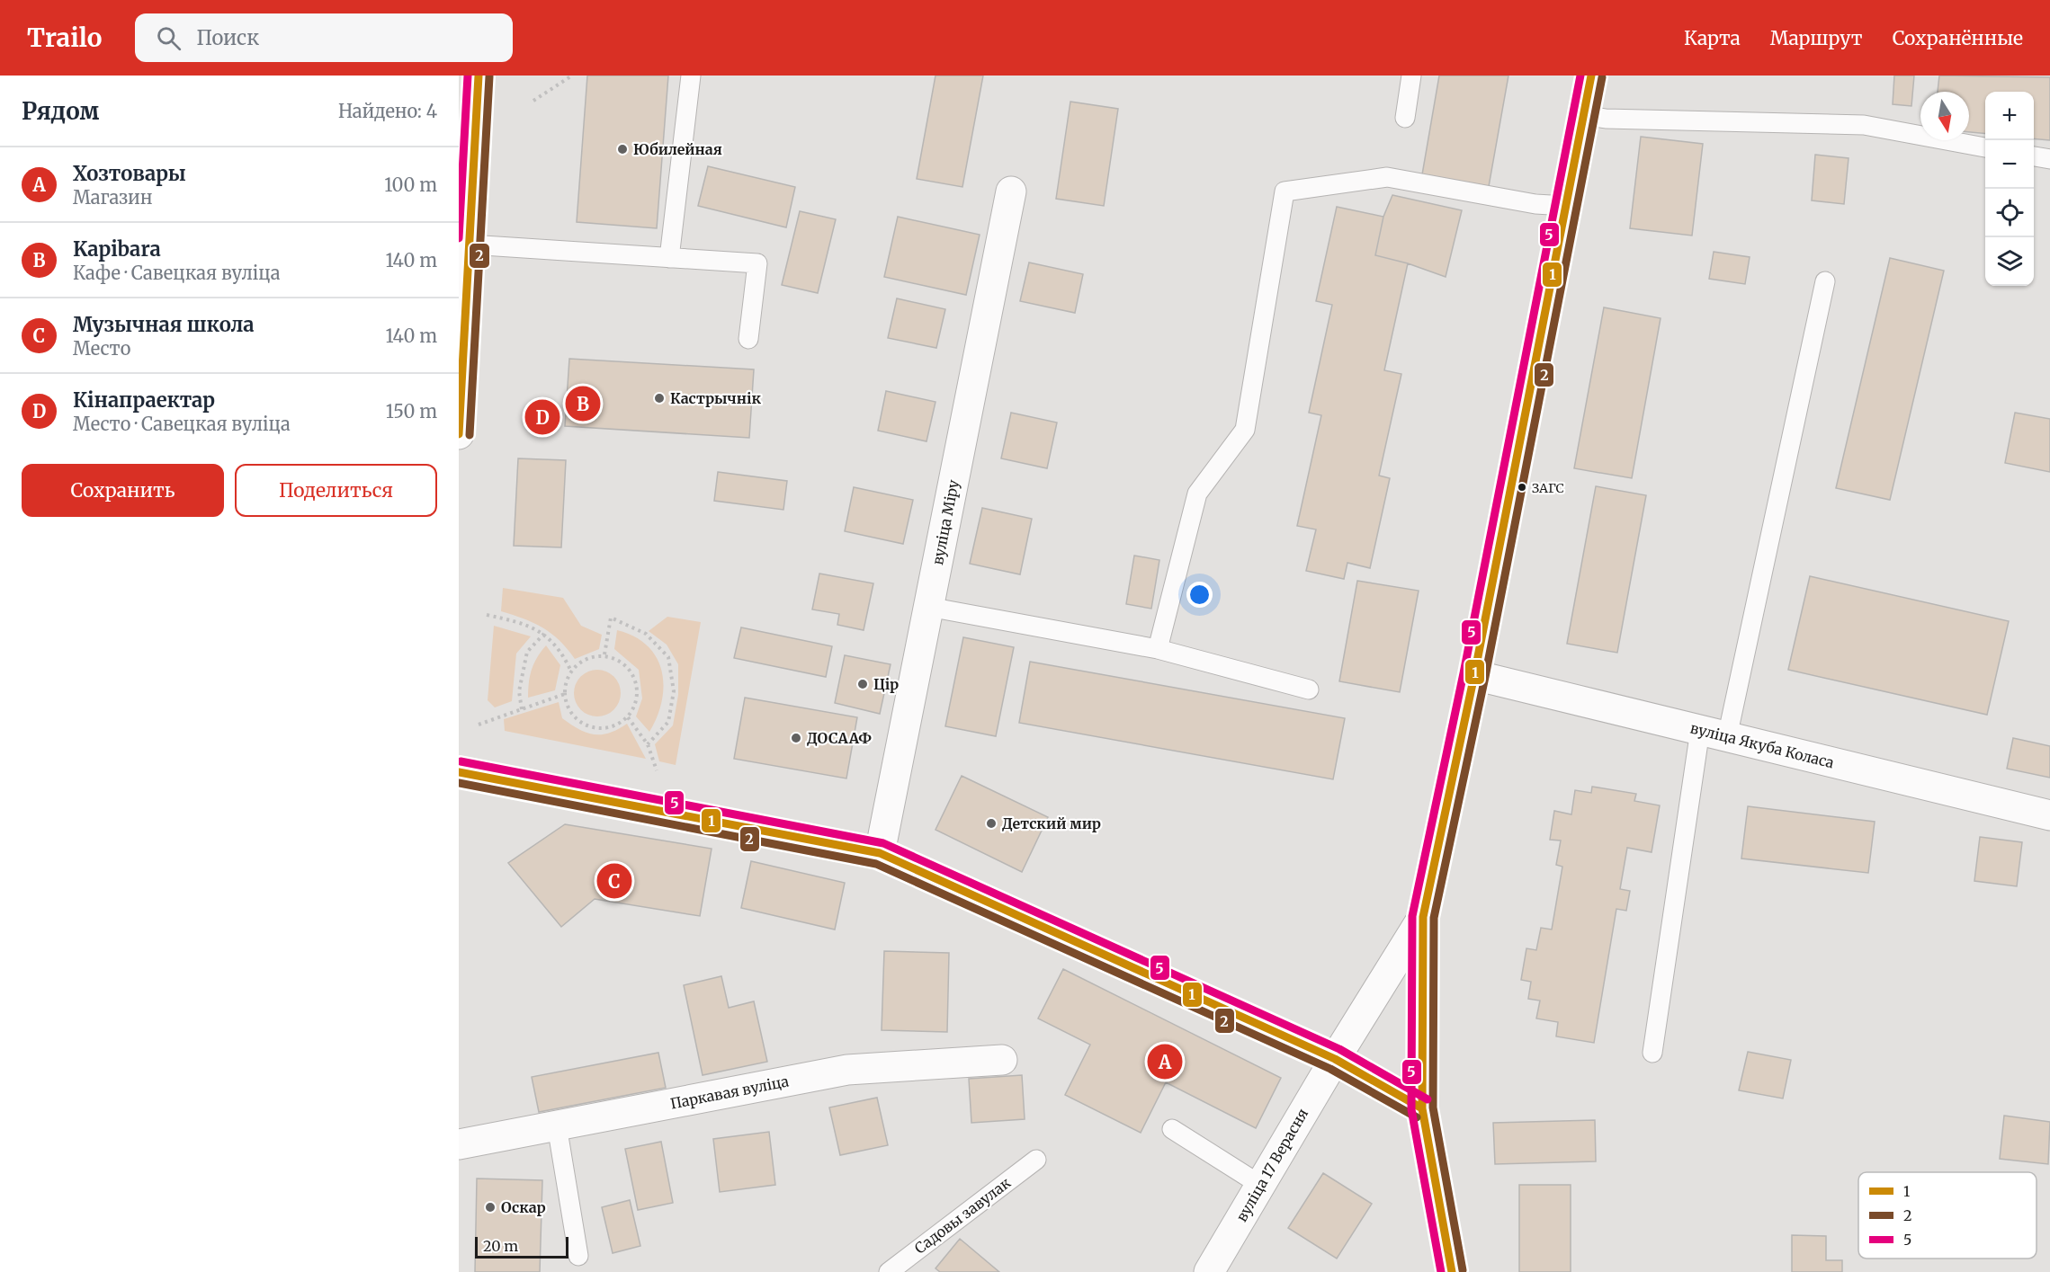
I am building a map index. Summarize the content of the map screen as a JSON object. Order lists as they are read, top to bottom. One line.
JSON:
{"streets":{"street":["вуліца Міру","вуліца Якуба Коласа","Паркавая вуліца","вуліца 17 Верасня"],"lane":["Садовы завулак"]},"places":["Юбилейная","Кастрычнік","ЗАГС","Цір","ДОСААФ","Детский мир","Оскар"],"lines":["transit line 1","transit line 5","transit line 2"],"legend":["1","2","5"],"scale_bar":"20 m","north":"bottom","page":{"header":"Trailo","search":"Поиск","nav":["Карта","Маршрут","Сохранённые"],"heading":["Рядом","Найдено: 4"],"map_buttons":["+","−"],"list":[{"mark":"A","name":"Хозтовары","note":"Магазин","value":"100 m"},{"mark":"B","name":"Kapibara","note":"Кафе · Савецкая вуліца","value":"140 m"},{"mark":"C","name":"Музычная школа","note":"Место","value":"140 m"},{"mark":"D","name":"Кінапраектар","note":"Место · Савецкая вуліца","value":"150 m"}],"pins":["B","D","C","A"],"buttons":["Сохранить","Поделиться"],"scale":"20 m"}}
